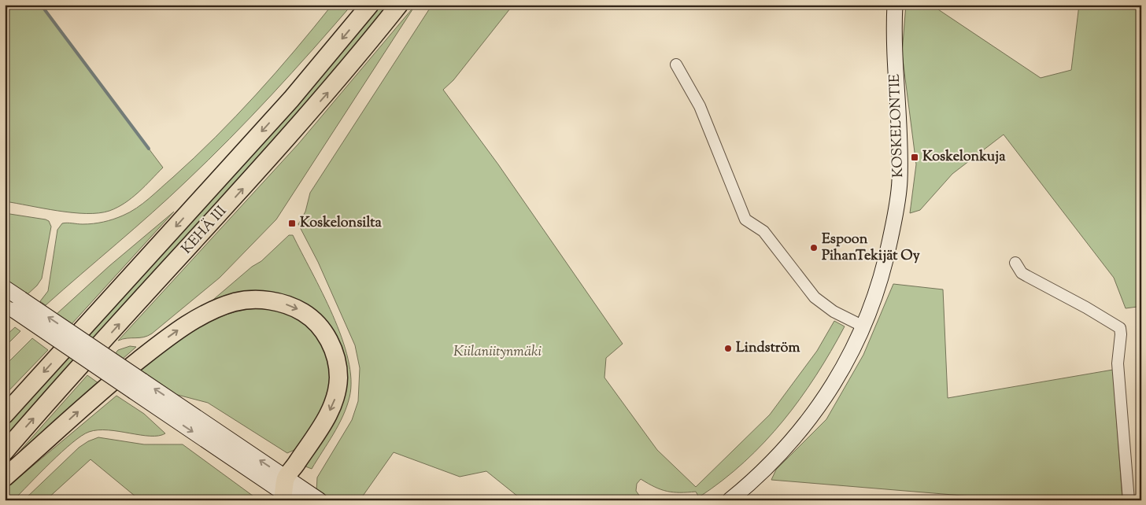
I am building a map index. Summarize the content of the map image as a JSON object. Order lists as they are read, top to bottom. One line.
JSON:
{"streets":{"highway":["KEHÄ III"],"main road":["KOSKELONTIE"]},"parks":["Kiilaniitynmäki"],"places":{"transit":["Koskelonkuja","Koskelonsilta"],"other":["Espoon PihanTekijät Oy","Lindström"]}}
